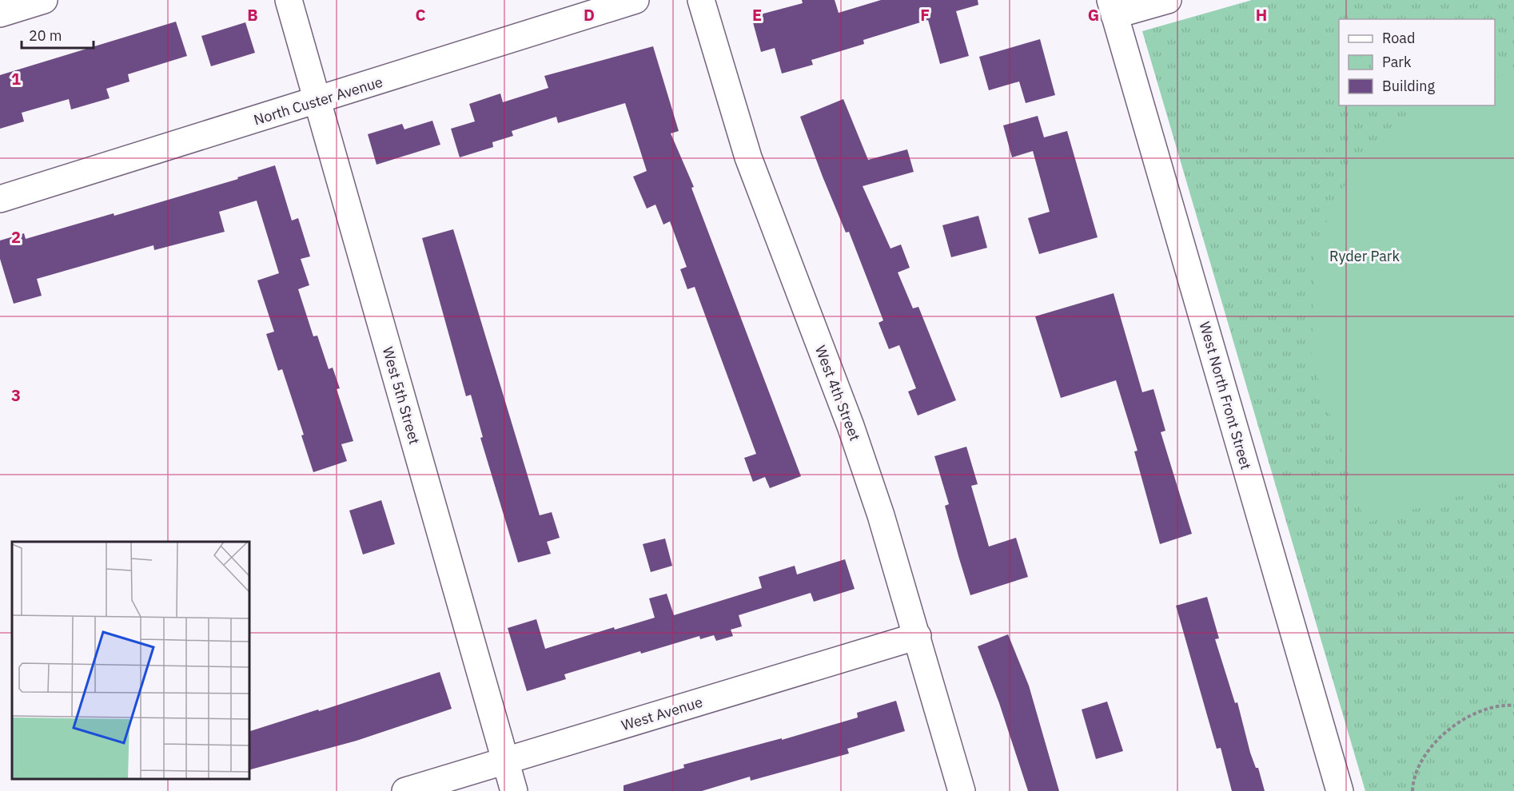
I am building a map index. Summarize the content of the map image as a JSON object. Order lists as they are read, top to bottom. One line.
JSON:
{"streets":{"street":["North Custer Avenue","West 4th Street","West 5th Street","West North Front Street","West Avenue"]},"crossings":[["North Custer Avenue","West 5th Street"],["West 4th Street","West Avenue"],["West 5th Street","West Avenue"]],"parks":["Ryder Park"],"legend":["Road","Park","Building"],"scale_bar":"20 m","grid":{"columns":["B","C","D","E","F","G","H"],"rows":["1","2","3"]}}
